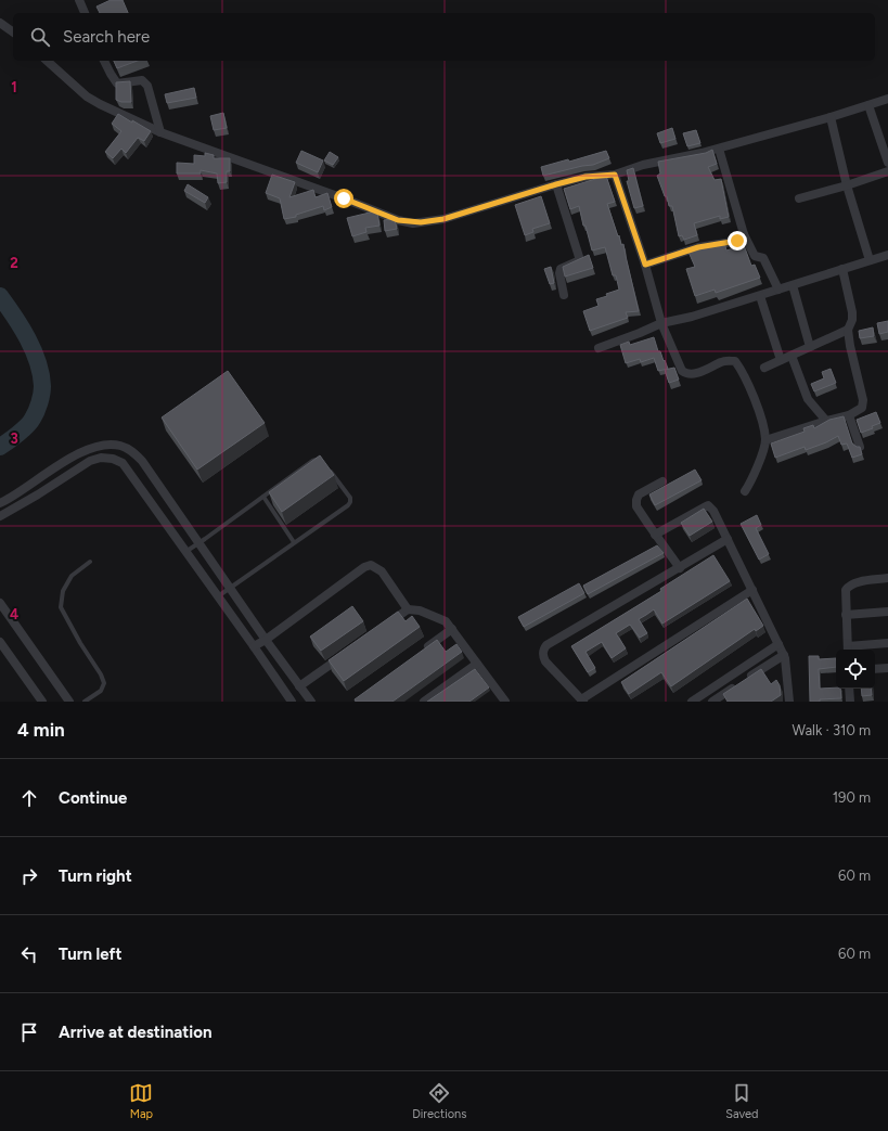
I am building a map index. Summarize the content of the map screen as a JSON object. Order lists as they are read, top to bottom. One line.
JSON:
{"page":{"search":"Search here","heading":["4 min","Walk · 310 m"],"list":[["Continue","190 m"],["Turn right","60 m"],["Turn left","60 m"],"Arrive at destination"],"nav":["Map","Directions","Saved"]},"grid":{"rows":["1","2","3","4"]}}
